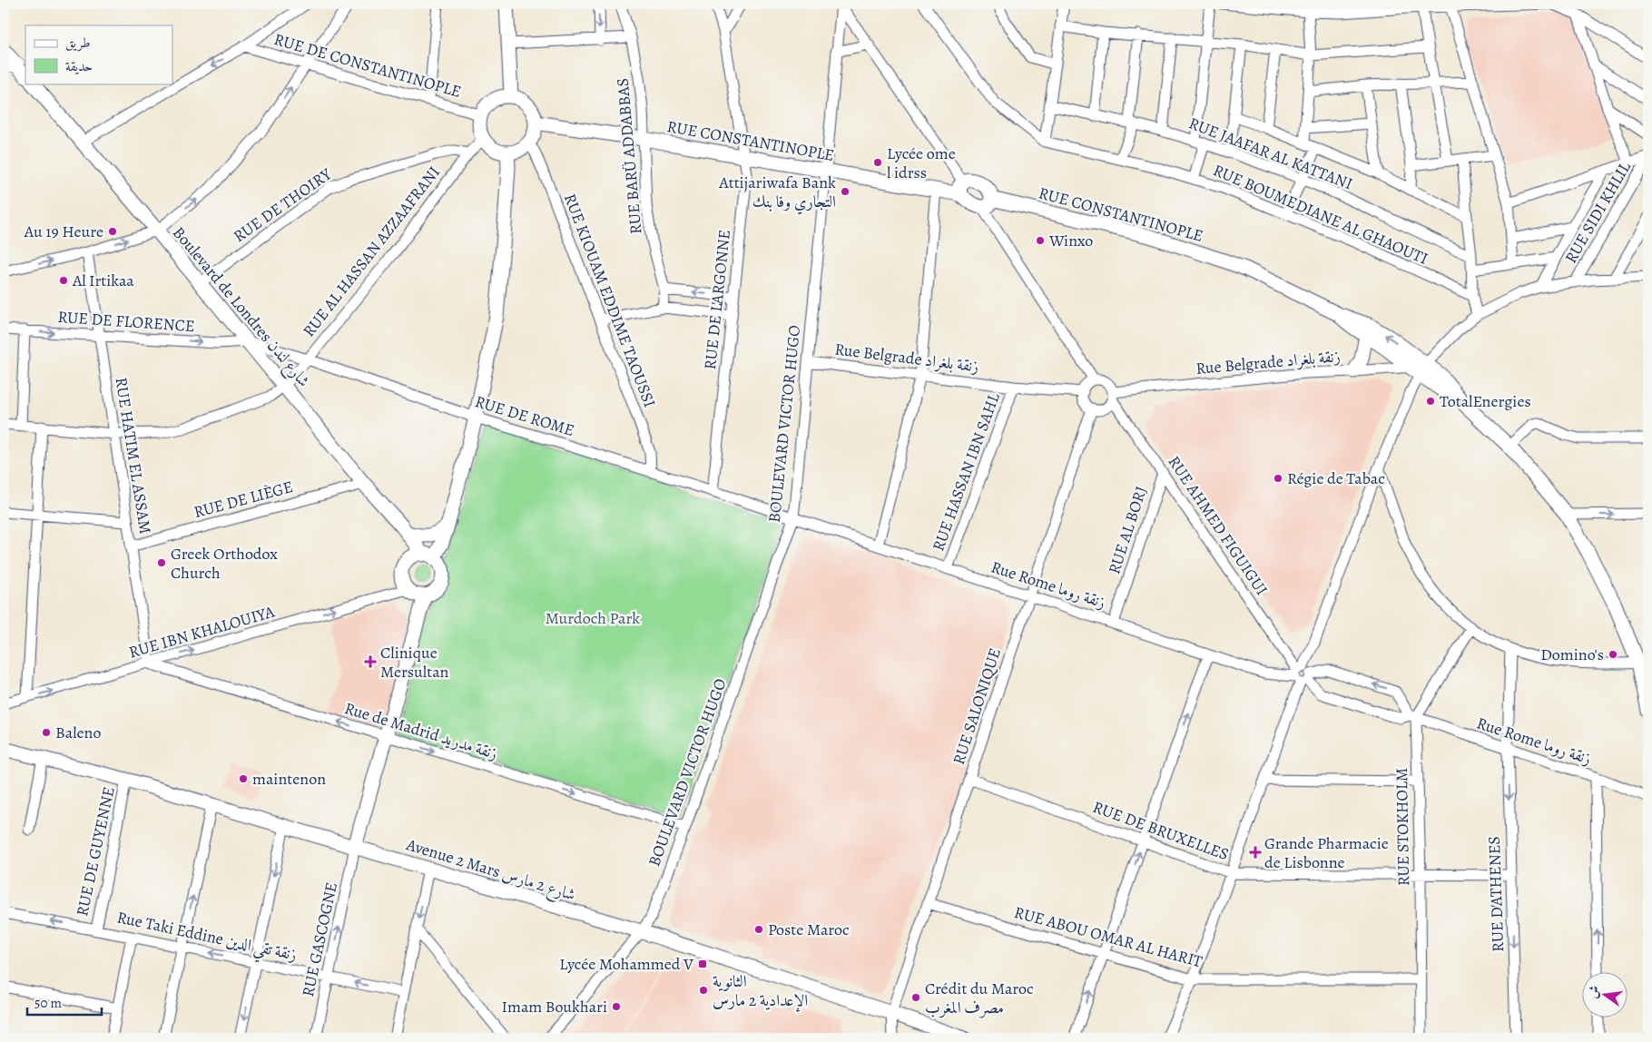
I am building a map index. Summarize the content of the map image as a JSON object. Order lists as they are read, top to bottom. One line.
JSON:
{"streets":{"street":["RUE DE CONSTANTINOPLE","RUE CONSTANTINOPLE","RUE JAAFAR AL KATTANI","RUE BARÜ ADDABBAS","RUE DE THOIRY","RUE SIDI KHLIL","RUE BOUMEDIANE AL GHAOUTI","RUE AL HASSAN AZZAAFRANI","RUE DE L'ARGONNE","RUE KIOUAM EDDIME TAOUSSI","Boulevard de Londres شارع لندن","RUE DE FLORENCE","Rue Belgrade زنقة بلغراد","RUE DE ROME","BOULEVARD VICTOR HUGO","RUE HATIM EL ASSAM","RUE HASSAN IBN SAHL","RUE DE LIÈGE","RUE AHMED FIGUIGUI","RUE AL BORJ","Rue Rome زنقة روما","RUE IBN KHALOUIYA","RUE SALONIQUE","Rue de Madrid زنقة مدريد","RUE STOKHOLM","RUE DE BRUXELLES","RUE DE GUYENNE","Avenue 2 Mars شارع 2 مارس","RUE D'ATHENES","Rue Taki Eddine زنقة تقي الدين","RUE ABOU OMAR AL HARIT","RUE GASCOGNE"]},"crossings":[["RUE DE CONSTANTINOPLE","RUE CONSTANTINOPLE"],["RUE DE CONSTANTINOPLE","RUE AL HASSAN AZZAAFRANI"],["RUE DE CONSTANTINOPLE","RUE KIOUAM EDDIME TAOUSSI"],["RUE CONSTANTINOPLE","RUE BARÜ ADDABBAS"],["RUE CONSTANTINOPLE","RUE AL HASSAN AZZAAFRANI"],["RUE CONSTANTINOPLE","RUE DE L'ARGONNE"],["RUE CONSTANTINOPLE","RUE KIOUAM EDDIME TAOUSSI"],["RUE CONSTANTINOPLE","Rue Belgrade زنقة بلغراد"],["RUE CONSTANTINOPLE","BOULEVARD VICTOR HUGO"],["RUE DE THOIRY","RUE AL HASSAN AZZAAFRANI"],["RUE DE THOIRY","Boulevard de Londres شارع لندن"],["RUE AL HASSAN AZZAAFRANI","RUE KIOUAM EDDIME TAOUSSI"],["RUE AL HASSAN AZZAAFRANI","Boulevard de Londres شارع لندن"],["RUE AL HASSAN AZZAAFRANI","RUE DE ROME"],["RUE AL HASSAN AZZAAFRANI","RUE HATIM EL ASSAM"],["RUE DE L'ARGONNE","RUE DE ROME"],["RUE KIOUAM EDDIME TAOUSSI","RUE DE ROME"],["Boulevard de Londres شارع لندن","RUE DE FLORENCE"],["Boulevard de Londres شارع لندن","RUE DE ROME"],["Boulevard de Londres شارع لندن","RUE DE LIÈGE"],["Boulevard de Londres شارع لندن","RUE IBN KHALOUIYA"],["RUE DE FLORENCE","RUE DE ROME"],["RUE DE FLORENCE","RUE HATIM EL ASSAM"],["Rue Belgrade زنقة بلغراد","BOULEVARD VICTOR HUGO"],["Rue Belgrade زنقة بلغراد","RUE HASSAN IBN SAHL"],["Rue Belgrade زنقة بلغراد","RUE AHMED FIGUIGUI"],["Rue Belgrade زنقة بلغراد","RUE SALONIQUE"],["RUE DE ROME","BOULEVARD VICTOR HUGO"],["RUE DE ROME","Rue Rome زنقة روما"],["BOULEVARD VICTOR HUGO","Rue Rome زنقة روما"],["BOULEVARD VICTOR HUGO","Rue de Madrid زنقة مدريد"],["BOULEVARD VICTOR HUGO","Avenue 2 Mars شارع 2 مارس"],["RUE HATIM EL ASSAM","RUE DE LIÈGE"],["RUE HATIM EL ASSAM","RUE IBN KHALOUIYA"],["RUE HATIM EL ASSAM","Rue de Madrid زنقة مدريد"],["RUE HASSAN IBN SAHL","Rue Rome زنقة روما"],["RUE AHMED FIGUIGUI","RUE AL BORJ"],["RUE AHMED FIGUIGUI","Rue Rome زنقة روما"],["RUE AHMED FIGUIGUI","RUE SALONIQUE"],["RUE AL BORJ","Rue Rome زنقة روما"],["Rue Rome زنقة روما","RUE SALONIQUE"],["Rue Rome زنقة روما","RUE STOKHOLM"],["Rue Rome زنقة روما","RUE D'ATHENES"],["RUE IBN KHALOUIYA","Rue de Madrid زنقة مدريد"],["RUE SALONIQUE","RUE DE BRUXELLES"],["RUE SALONIQUE","Avenue 2 Mars شارع 2 مارس"],["RUE SALONIQUE","RUE ABOU OMAR AL HARIT"],["RUE STOKHOLM","RUE DE BRUXELLES"],["RUE STOKHOLM","RUE ABOU OMAR AL HARIT"],["RUE DE BRUXELLES","RUE D'ATHENES"],["RUE DE GUYENNE","Avenue 2 Mars شارع 2 مارس"],["RUE DE GUYENNE","Rue Taki Eddine زنقة تقي الدين"],["Avenue 2 Mars شارع 2 مارس","RUE GASCOGNE"],["Rue Taki Eddine زنقة تقي الدين","RUE GASCOGNE"]],"one_way":["RUE IBN KHALOUIYA"],"parks":["Murdoch Park"],"places":{"other":["Lycée ome l idrss","Attijariwafa Bank التجاري وفا بنك","Au 19 Heure","Winxo","Al Irtikaa","TotalEnergies","Régie de Tabac","Greek Orthodox Church","Domino's","Baleno","maintenon","Poste Maroc","الثانوية الإعدادية 2 مارس","Crédit du Maroc مصرف المغرب","Imam Boukhari"],"health":["Clinique Mersultan","Grande Pharmacie de Lisbonne"],"transit":["Lycée Mohammed V"]},"legend":["طريق","حديقة"],"scale_bar":"50 m","north":"left"}
